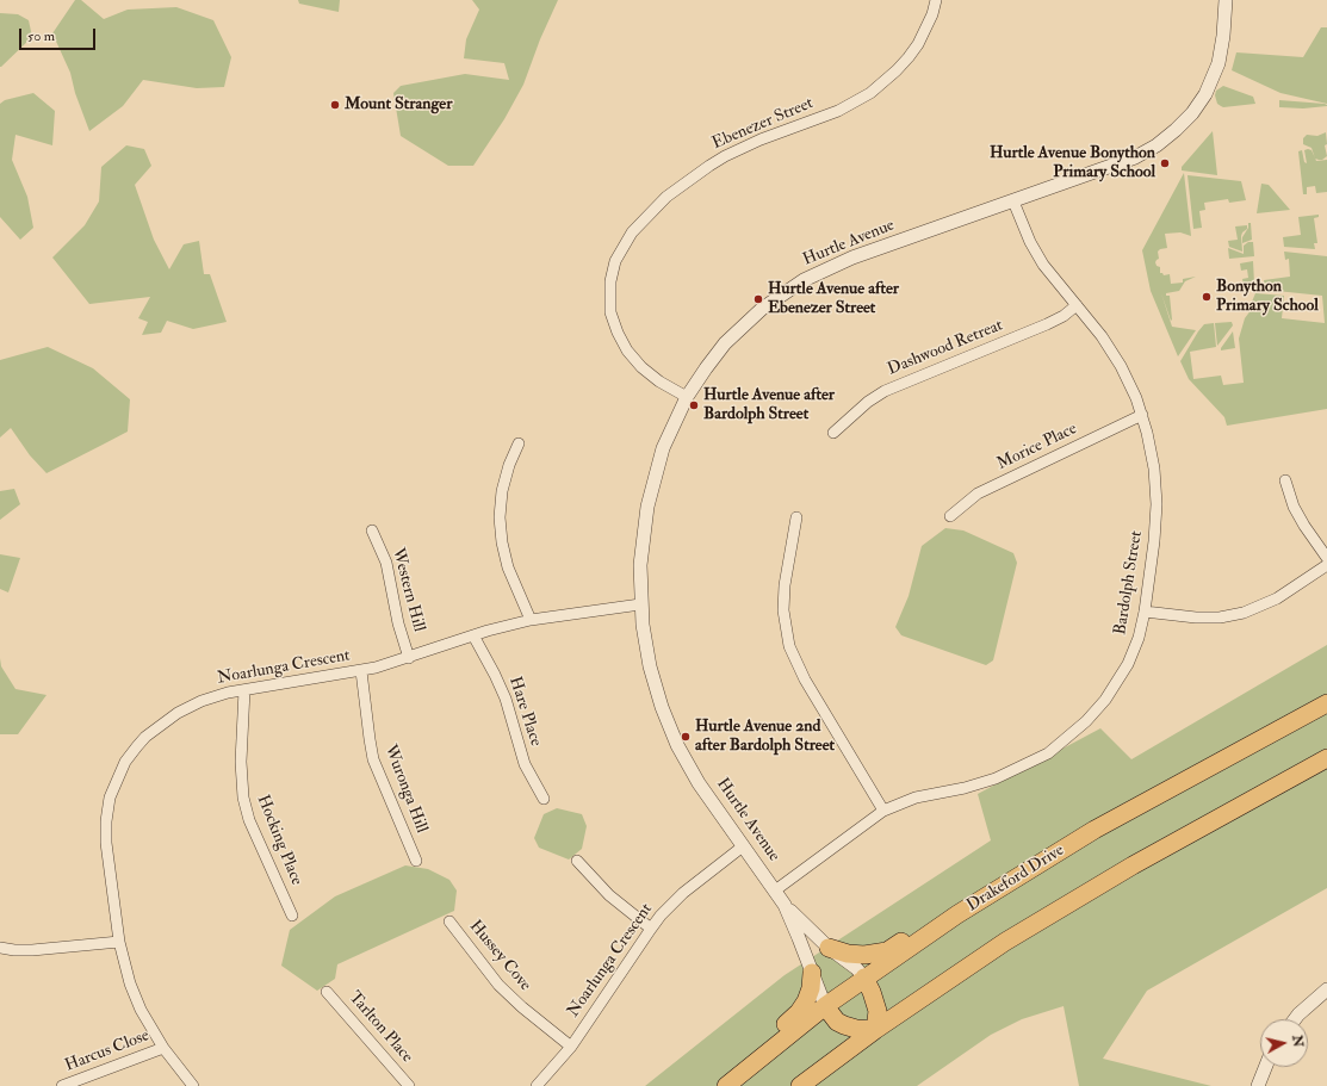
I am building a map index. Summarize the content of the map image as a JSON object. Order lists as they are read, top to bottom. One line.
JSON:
{"streets":{"highway":["Drakeford Drive"],"street":["Ebenezer Street","Hurtle Avenue","Dashwood Retreat","Morice Place","Bardolph Street","Western Hill","Noarlunga Crescent","Hare Place","Wuronga Hill","Hocking Place","Hussey Cove","Tarlton Place","Harcus Close"]},"crossings":[["Ebenezer Street","Hurtle Avenue"],["Hurtle Avenue","Bardolph Street"],["Hurtle Avenue","Noarlunga Crescent"],["Hurtle Avenue","Drakeford Drive"],["Dashwood Retreat","Bardolph Street"],["Morice Place","Bardolph Street"],["Western Hill","Noarlunga Crescent"],["Noarlunga Crescent","Hare Place"],["Noarlunga Crescent","Wuronga Hill"],["Noarlunga Crescent","Hocking Place"],["Noarlunga Crescent","Hussey Cove"],["Noarlunga Crescent","Harcus Close"]],"places":["Mount Stranger","Hurtle Avenue Bonython Primary School","Bonython Primary School","Hurtle Avenue after Ebenezer Street","Hurtle Avenue after Bardolph Street","Hurtle Avenue 2nd after Bardolph Street"],"scale_bar":"50 m","north":"right"}
